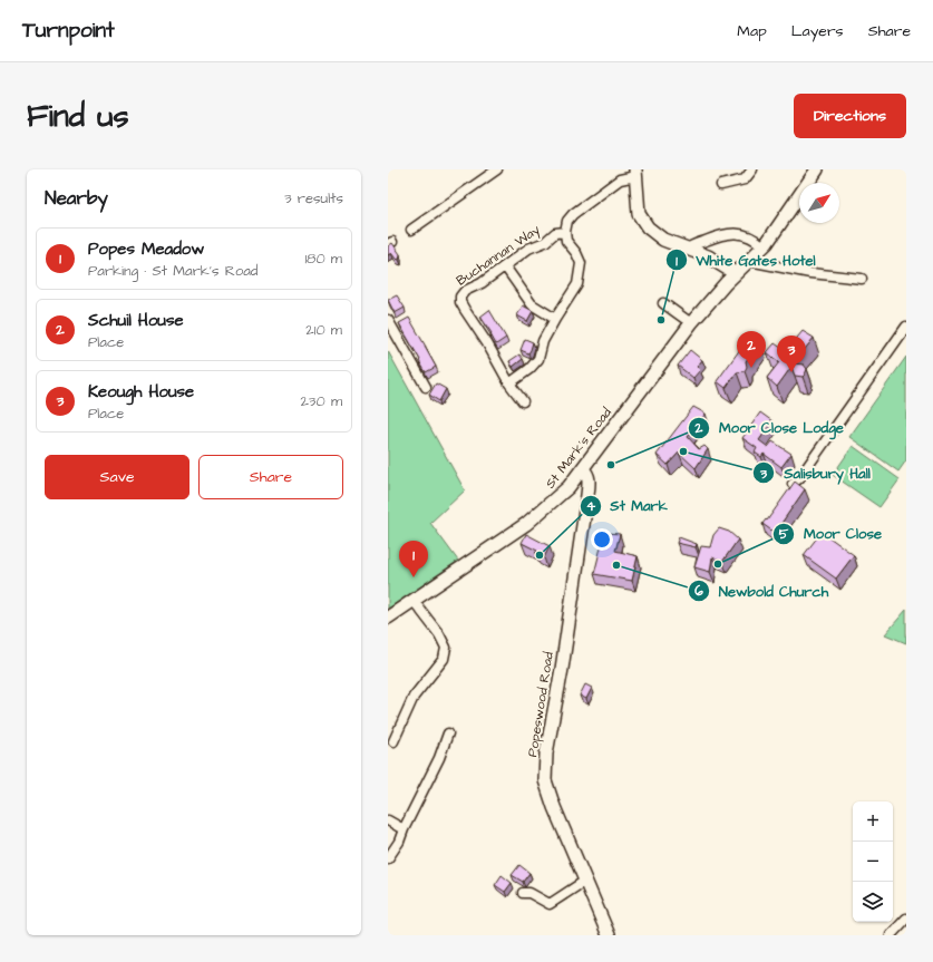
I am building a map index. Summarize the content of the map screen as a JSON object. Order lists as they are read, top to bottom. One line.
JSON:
{"streets":{"street":["Buchannan Way","St Mark's Road","Popeswood Road"]},"crossings":[["St Mark's Road","Popeswood Road"]],"places":["White Gates Hotel","Salisbury Hall","Moor Close Lodge","St Mark","Moor Close","Newbold Church"],"north":"top right","page":{"header":"Turnpoint","nav":["Map","Layers","Share"],"buttons":["Directions",["Save","Share"]],"title":"Find us","heading":["Nearby","3 results"],"list":[{"mark":"1","name":"Popes Meadow","note":"Parking · St Mark's Road","value":"180 m"},{"mark":"2","name":"Schuil House","note":"Place","value":"210 m"},{"mark":"3","name":"Keough House","note":"Place","value":"230 m"}],"pins":["2","3","1"],"map_buttons":["+","−"]}}
